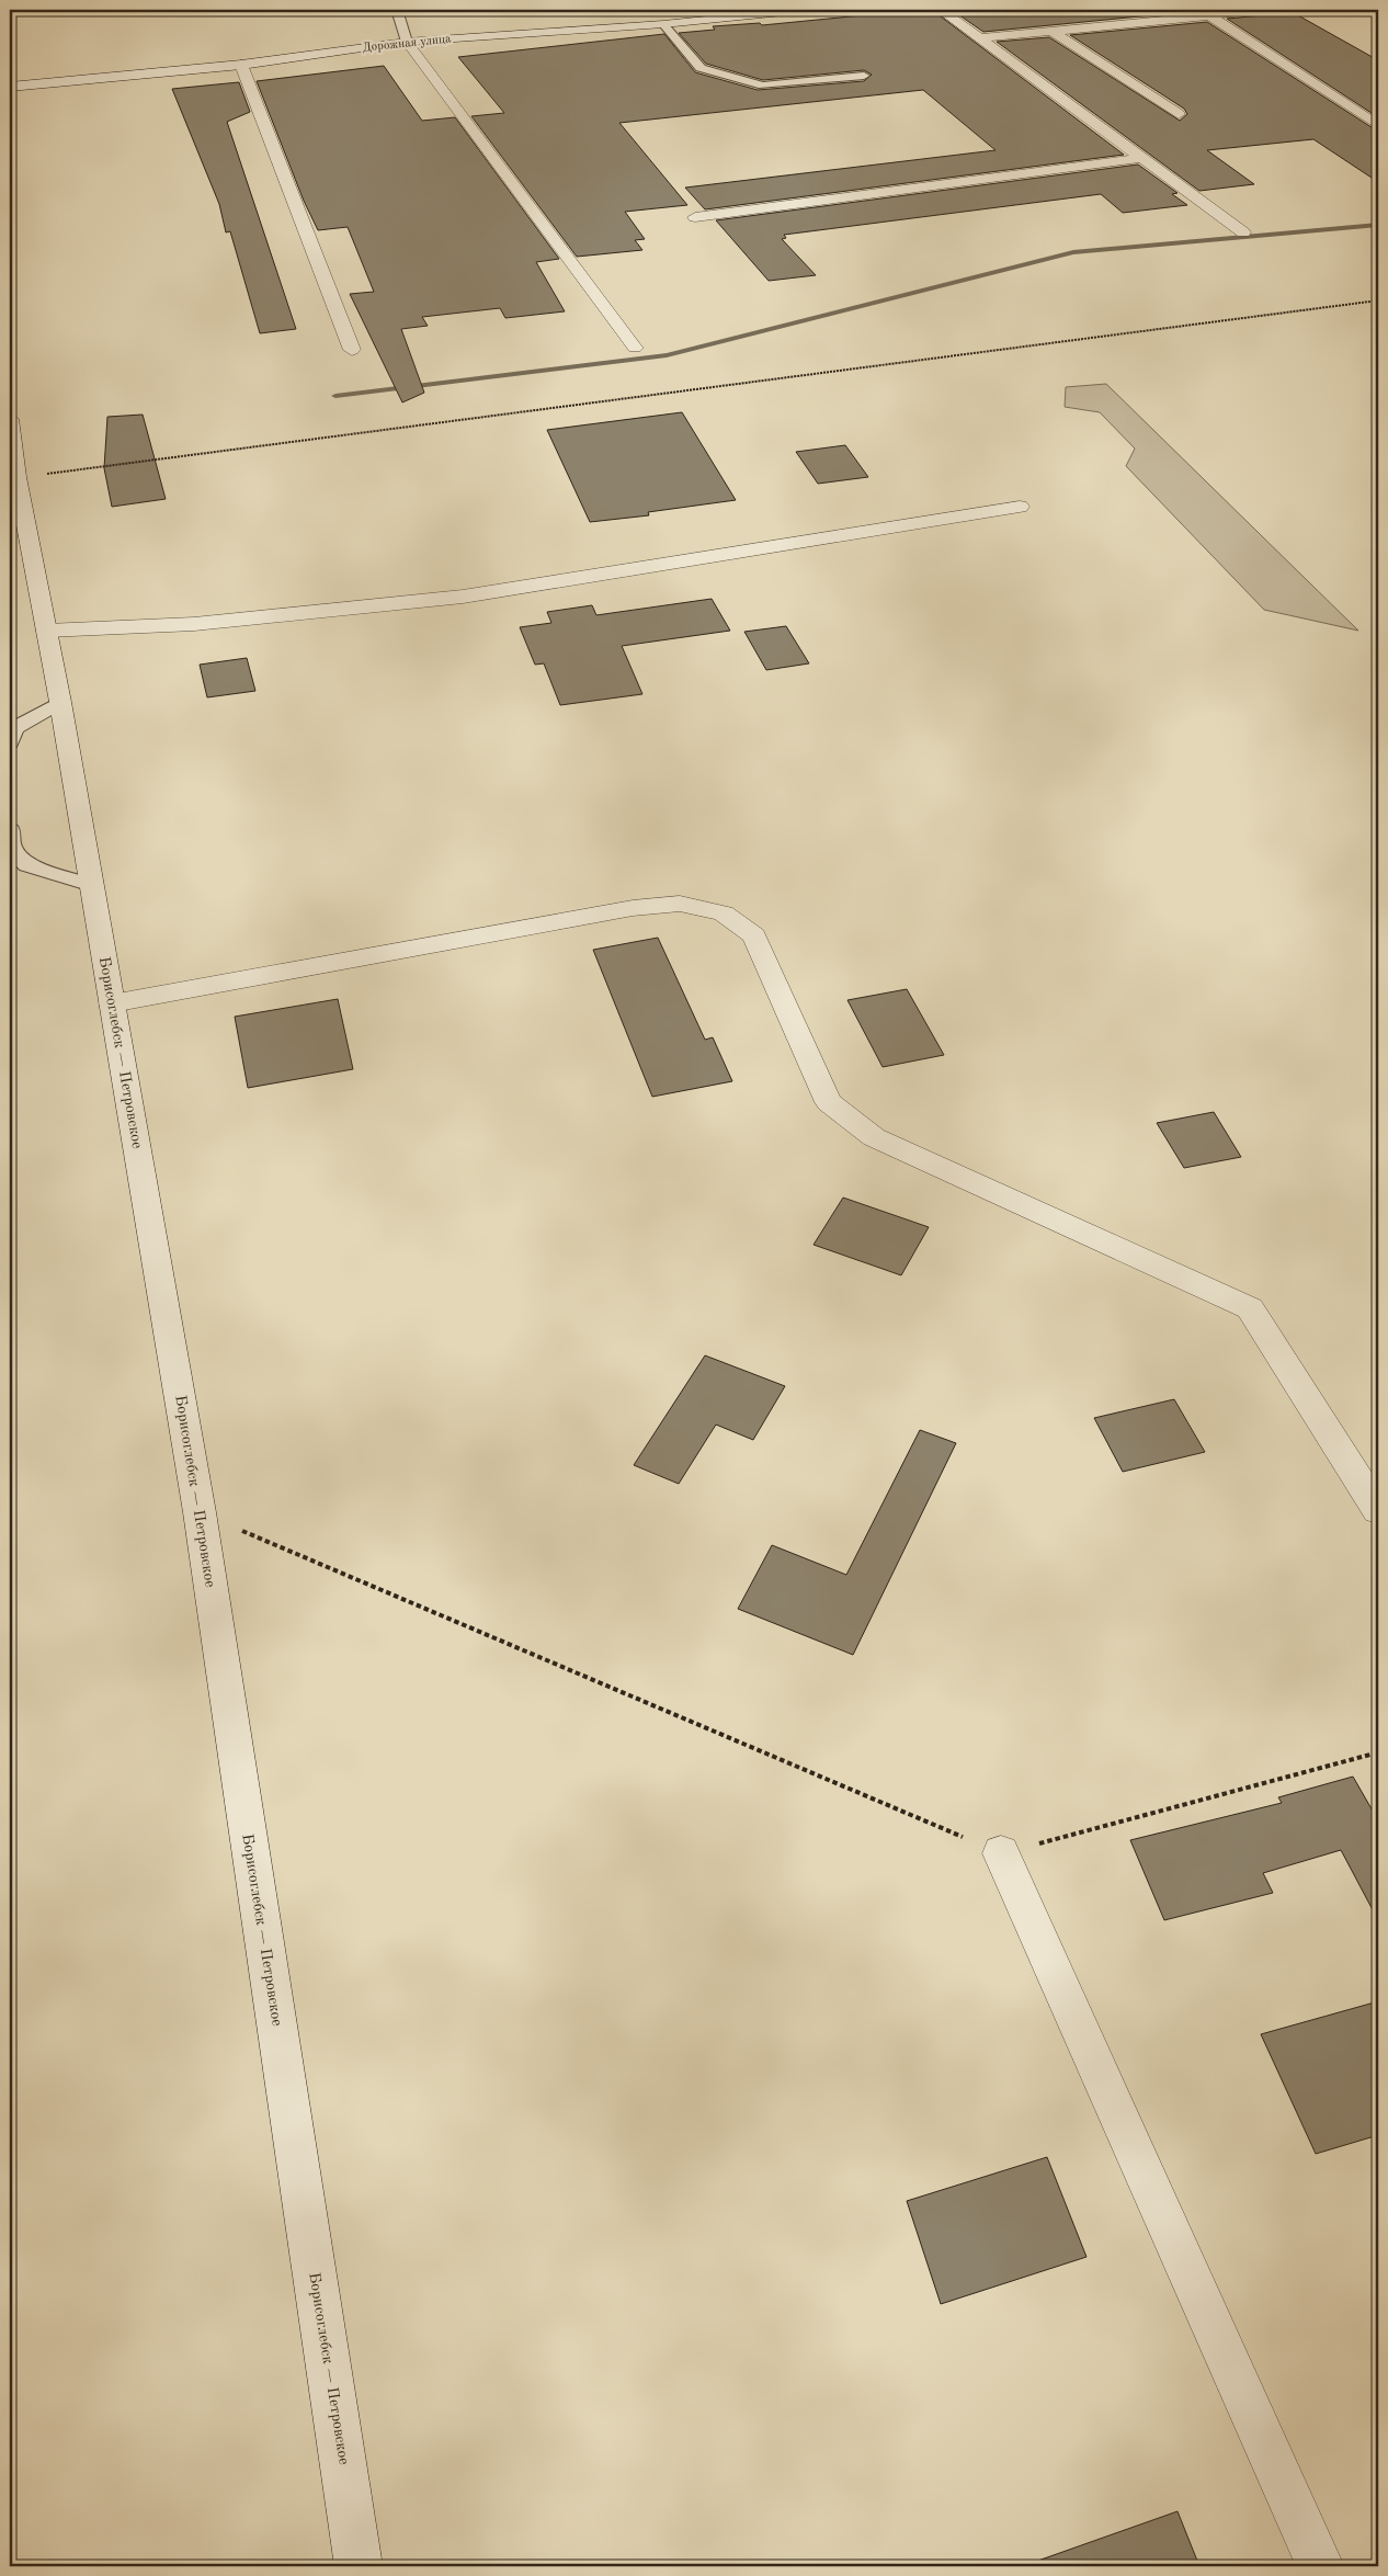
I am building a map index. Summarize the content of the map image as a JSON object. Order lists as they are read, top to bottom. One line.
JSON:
{"streets":{"street":["Дорожная улица","Борисоглебск — Петровское"]}}
